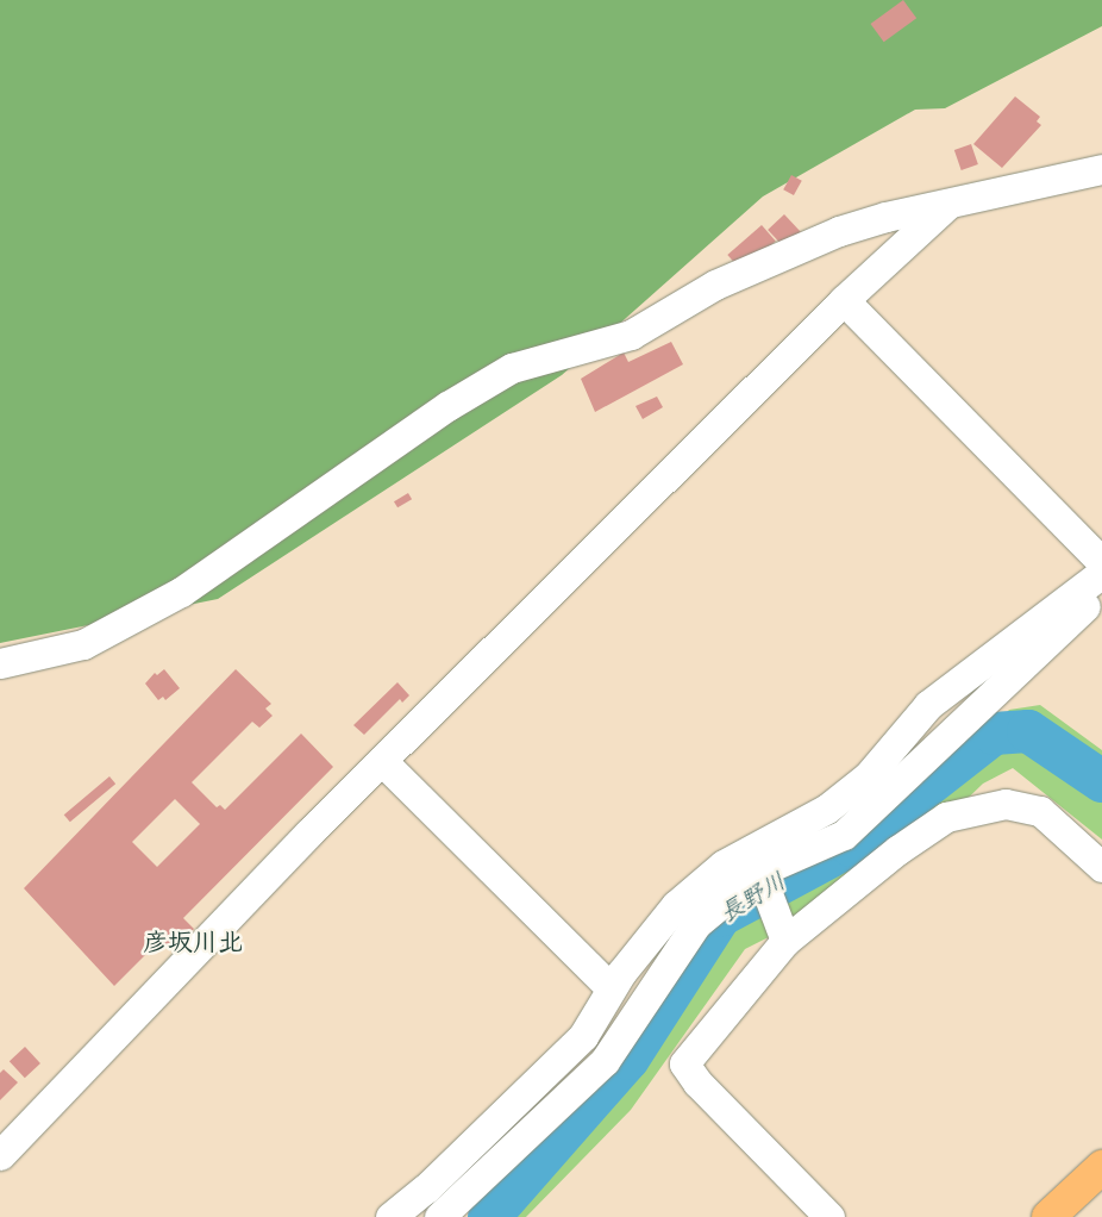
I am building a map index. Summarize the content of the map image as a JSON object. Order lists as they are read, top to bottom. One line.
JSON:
{"districts":["彦坂川北"],"water":["長野川"]}
